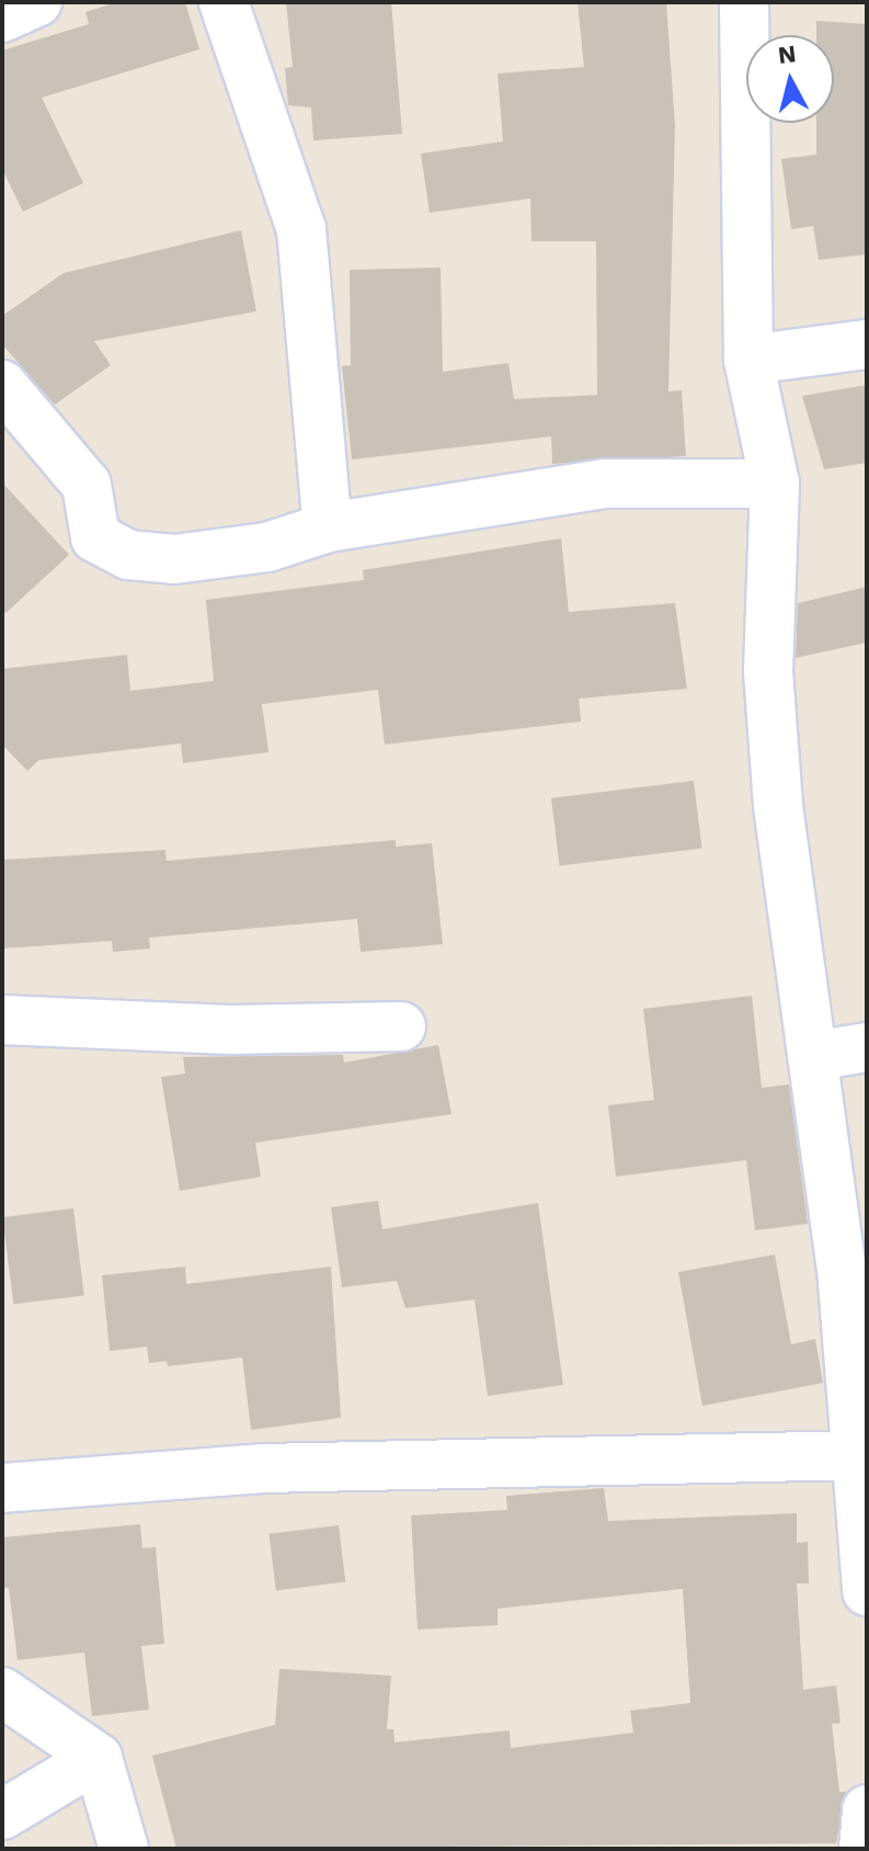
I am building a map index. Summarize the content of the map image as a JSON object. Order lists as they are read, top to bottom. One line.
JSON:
{"north":"top"}
